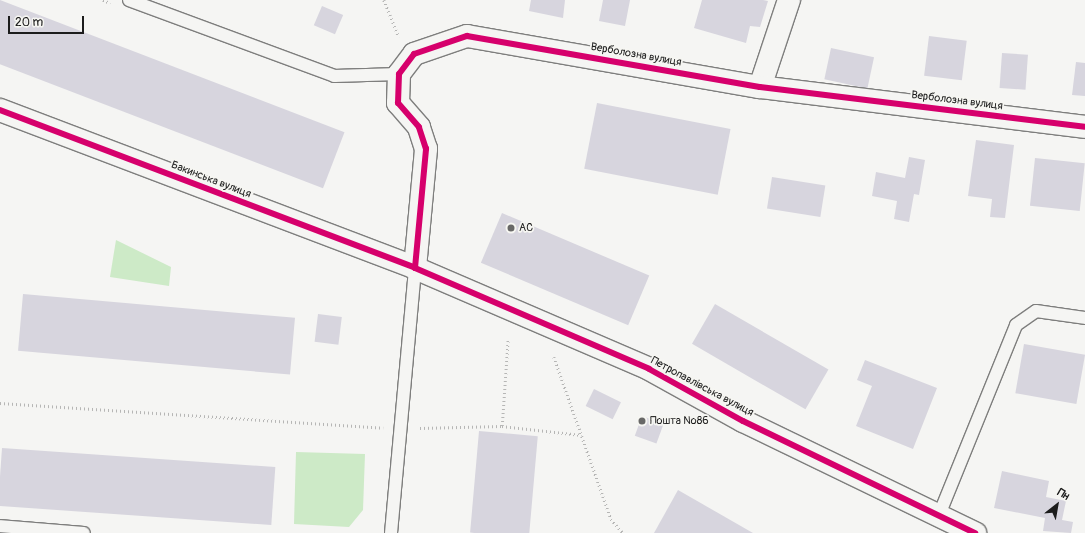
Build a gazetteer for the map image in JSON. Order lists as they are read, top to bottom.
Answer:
{
  "streets": {
    "street": ["Верболозна вулиця", "Бакинська вулиця", "Петропавлівська вулиця"]
  },
  "crossings": [
    ["Бакинська вулиця", "Петропавлівська вулиця"]
  ],
  "places": ["АС", "Пошта №86"],
  "scale_bar": "20 m",
  "north": "top right"
}
